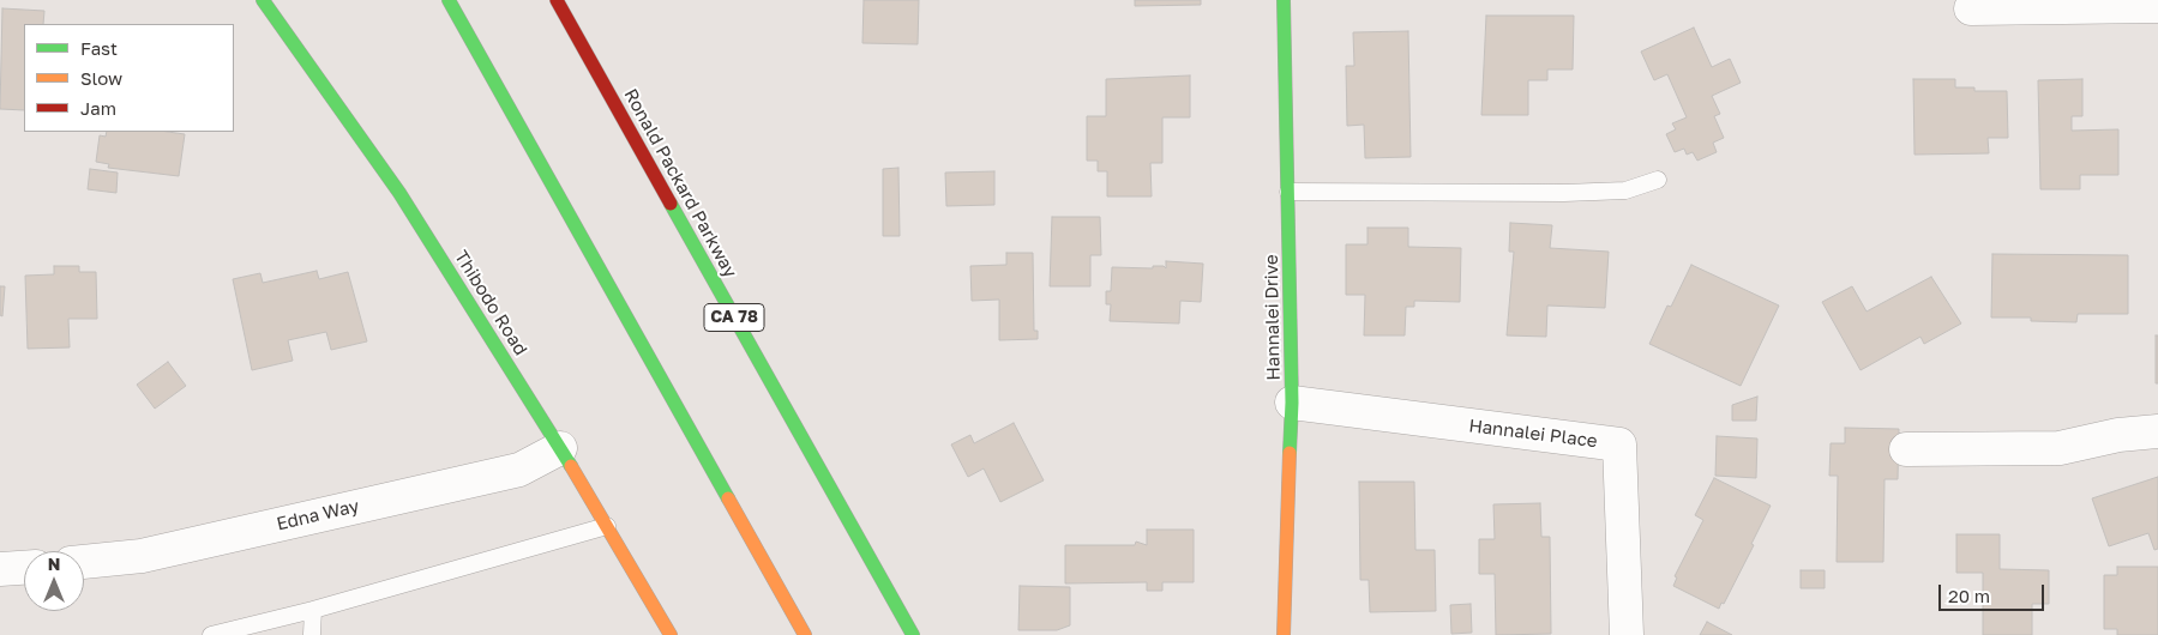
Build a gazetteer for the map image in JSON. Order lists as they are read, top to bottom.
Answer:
{
  "streets": {
    "main road": [
      "Ronald Packard Parkway",
      "Thibodo Road",
      "CA 78",
      "Hannalei Drive"
    ],
    "street": ["Hannalei Place", "Edna Way"]
  },
  "crossings": [
    ["Thibodo Road", "Edna Way"],
    ["Hannalei Drive", "Hannalei Place"]
  ],
  "legend": ["Fast", "Slow", "Jam"],
  "scale_bar": "20 m",
  "north": "top"
}
